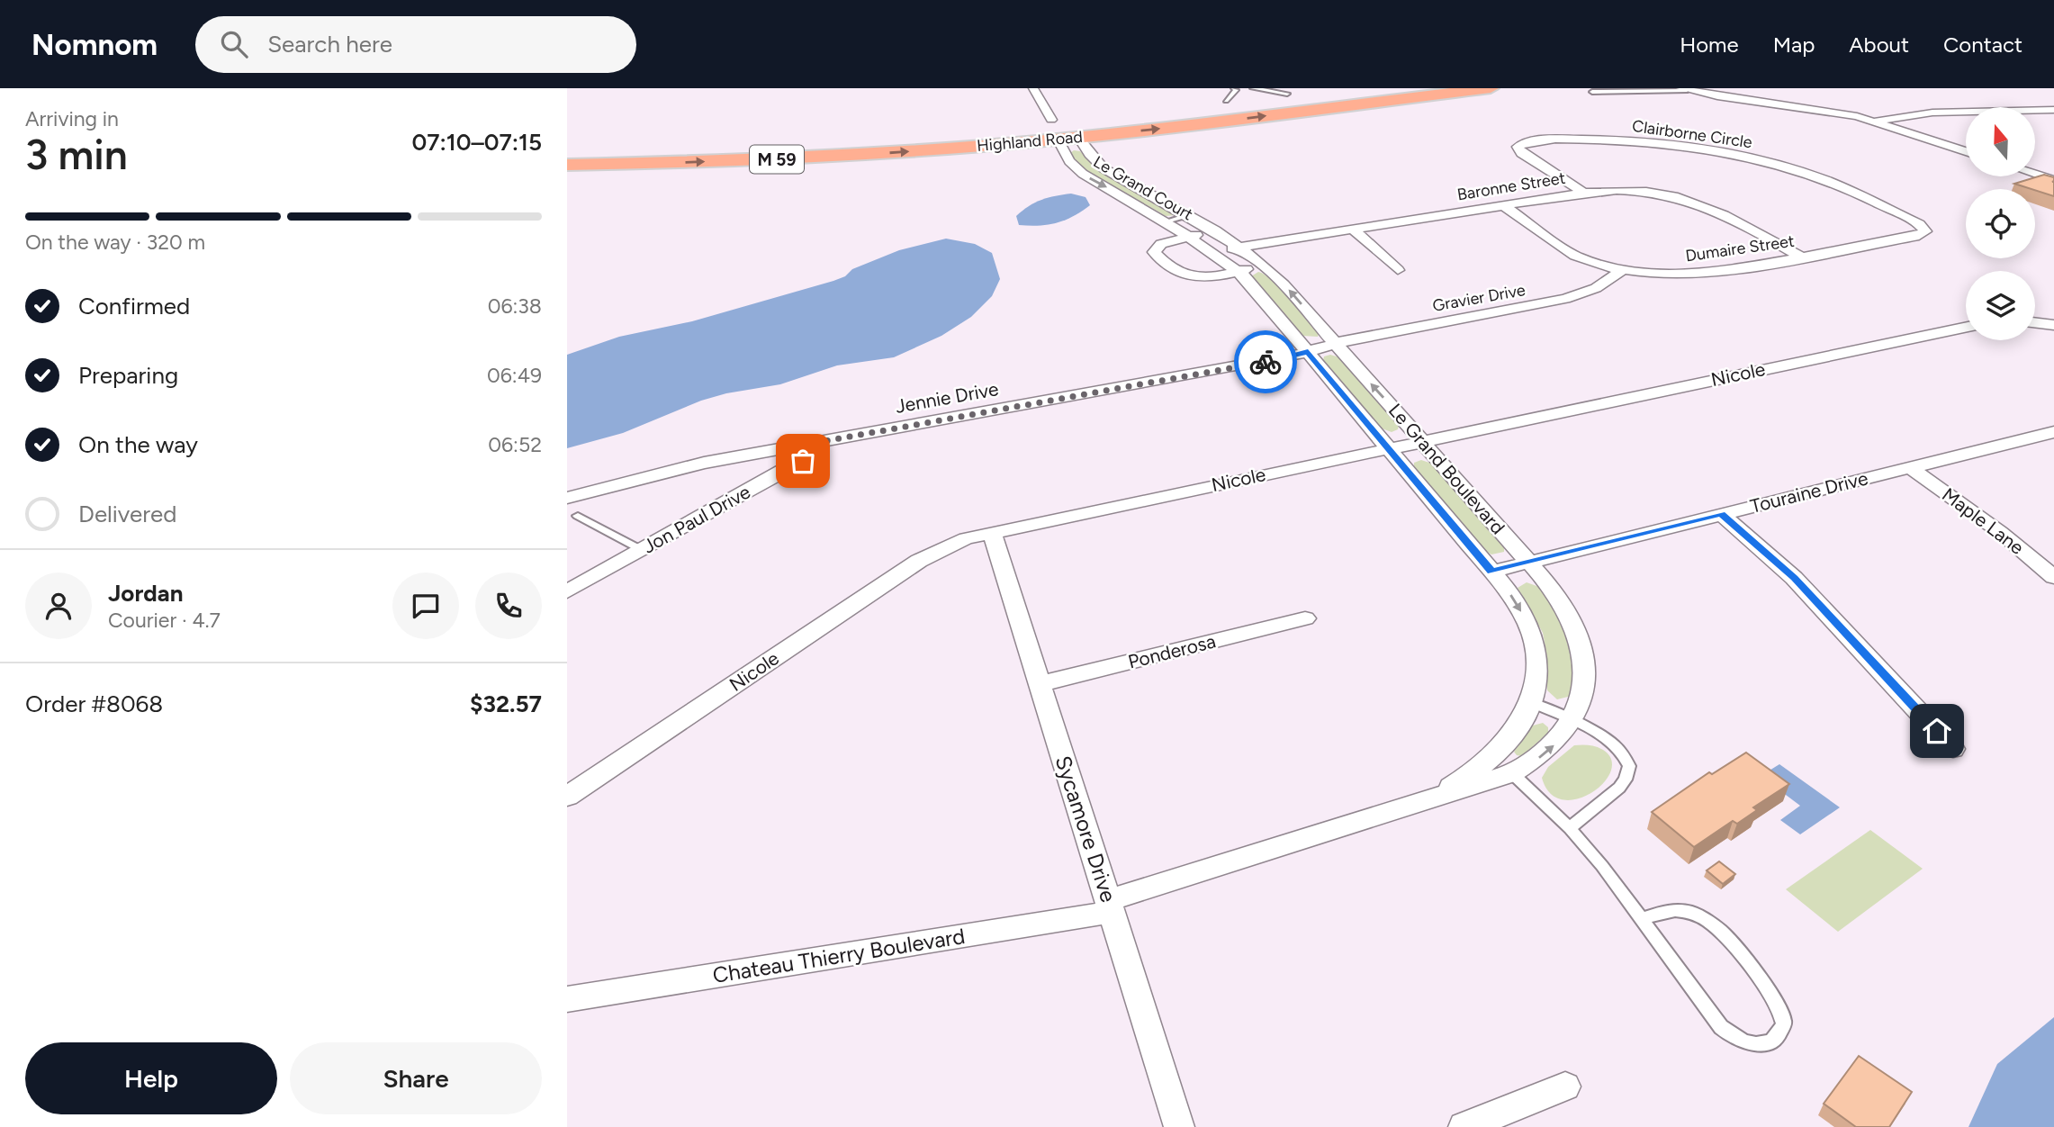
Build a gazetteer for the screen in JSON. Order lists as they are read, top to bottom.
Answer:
{
  "streets": {
    "highway": ["Highland Road", "M 59"],
    "street": [
      "Clairborne Circle",
      "Baronne Street",
      "Le Grand Court",
      "Dumaire Street",
      "Gravier Drive",
      "Nicole",
      "Jennie Drive",
      "Le Grand Boulevard",
      "Touraine Drive",
      "Jon Paul Drive",
      "Maple Lane",
      "Ponderosa",
      "Sycamore Drive",
      "Chateau Thierry Boulevard"
    ]
  },
  "crossings": [
    ["Clairborne Circle", "Baronne Street"],
    ["Clairborne Circle", "Dumaire Street"],
    ["Highland Road", "Le Grand Court"],
    ["Baronne Street", "Le Grand Court"],
    ["Baronne Street", "Dumaire Street"],
    ["Le Grand Court", "Gravier Drive"],
    ["Le Grand Court", "Jennie Drive"],
    ["Le Grand Court", "Le Grand Boulevard"],
    ["Dumaire Street", "Gravier Drive"],
    ["Gravier Drive", "Jennie Drive"],
    ["Gravier Drive", "Le Grand Boulevard"],
    ["Nicole", "Le Grand Boulevard"],
    ["Nicole", "Sycamore Drive"],
    ["Jennie Drive", "Le Grand Boulevard"],
    ["Jennie Drive", "Jon Paul Drive"],
    ["Le Grand Boulevard", "Touraine Drive"],
    ["Le Grand Boulevard", "Sycamore Drive"],
    ["Le Grand Boulevard", "Chateau Thierry Boulevard"],
    ["Touraine Drive", "Maple Lane"],
    ["Ponderosa", "Sycamore Drive"],
    ["Sycamore Drive", "Chateau Thierry Boulevard"]
  ],
  "one_way": ["Highland Road"],
  "north": "top",
  "page": {
    "header": "Nomnom",
    "search": "Search here",
    "nav": [
      "Home",
      "Map",
      "About",
      "Contact"
    ],
    "heading": ["3 min", "Arriving in", "07:10–07:15"],
    "panel": [
      "Jordan",
      "Courier · 4.7",
      "Order #8068",
      "$32.57"
    ],
    "bar": "On the way · 320 m",
    "list": [
      ["Confirmed", "06:38"],
      ["Preparing", "06:49"],
      ["On the way", "06:52"],
      "Delivered"
    ],
    "buttons": ["Help", "Share"]
  }
}
